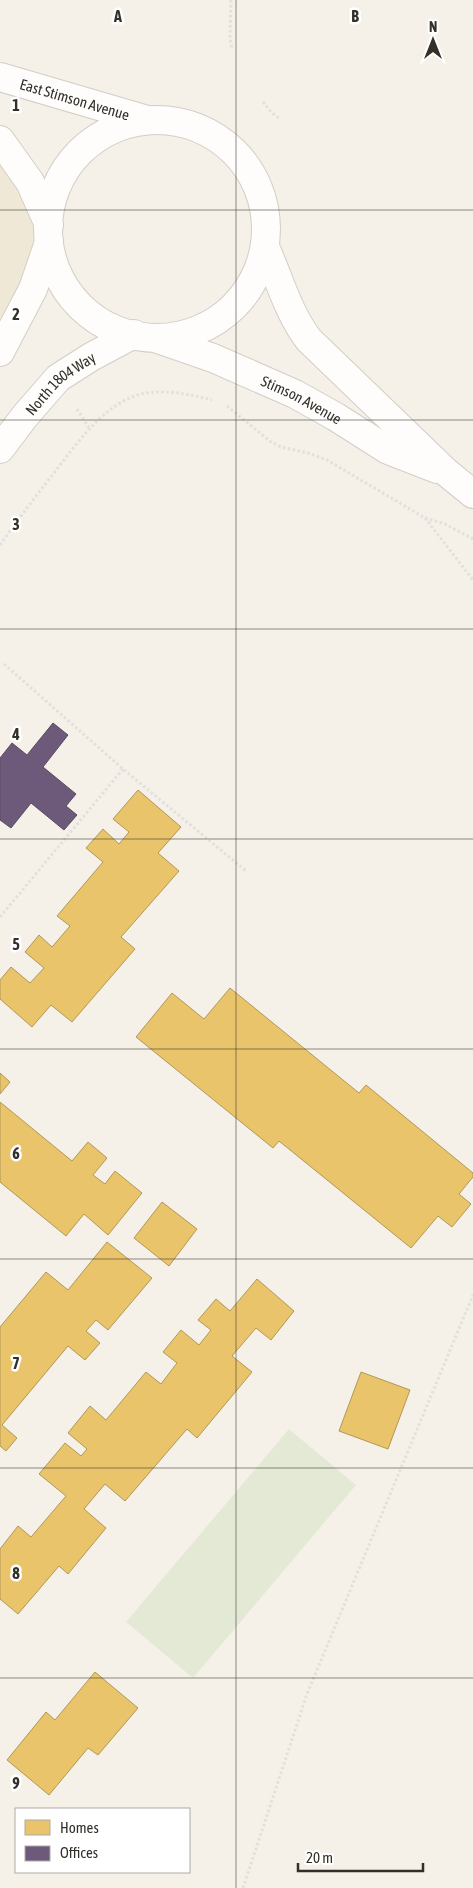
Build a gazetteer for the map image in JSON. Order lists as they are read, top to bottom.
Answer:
{
  "streets": {
    "main road": ["East Stimson Avenue", "North 1804 Way", "Stimson Avenue"]
  },
  "crossings": [
    ["North 1804 Way", "Stimson Avenue"]
  ],
  "legend": ["Homes", "Offices"],
  "scale_bar": "20 m",
  "north": "top",
  "grid": {
    "columns": ["A", "B"],
    "rows": [
      "1",
      "2",
      "3",
      "4",
      "5",
      "6",
      "7",
      "8",
      "9"
    ]
  }
}
